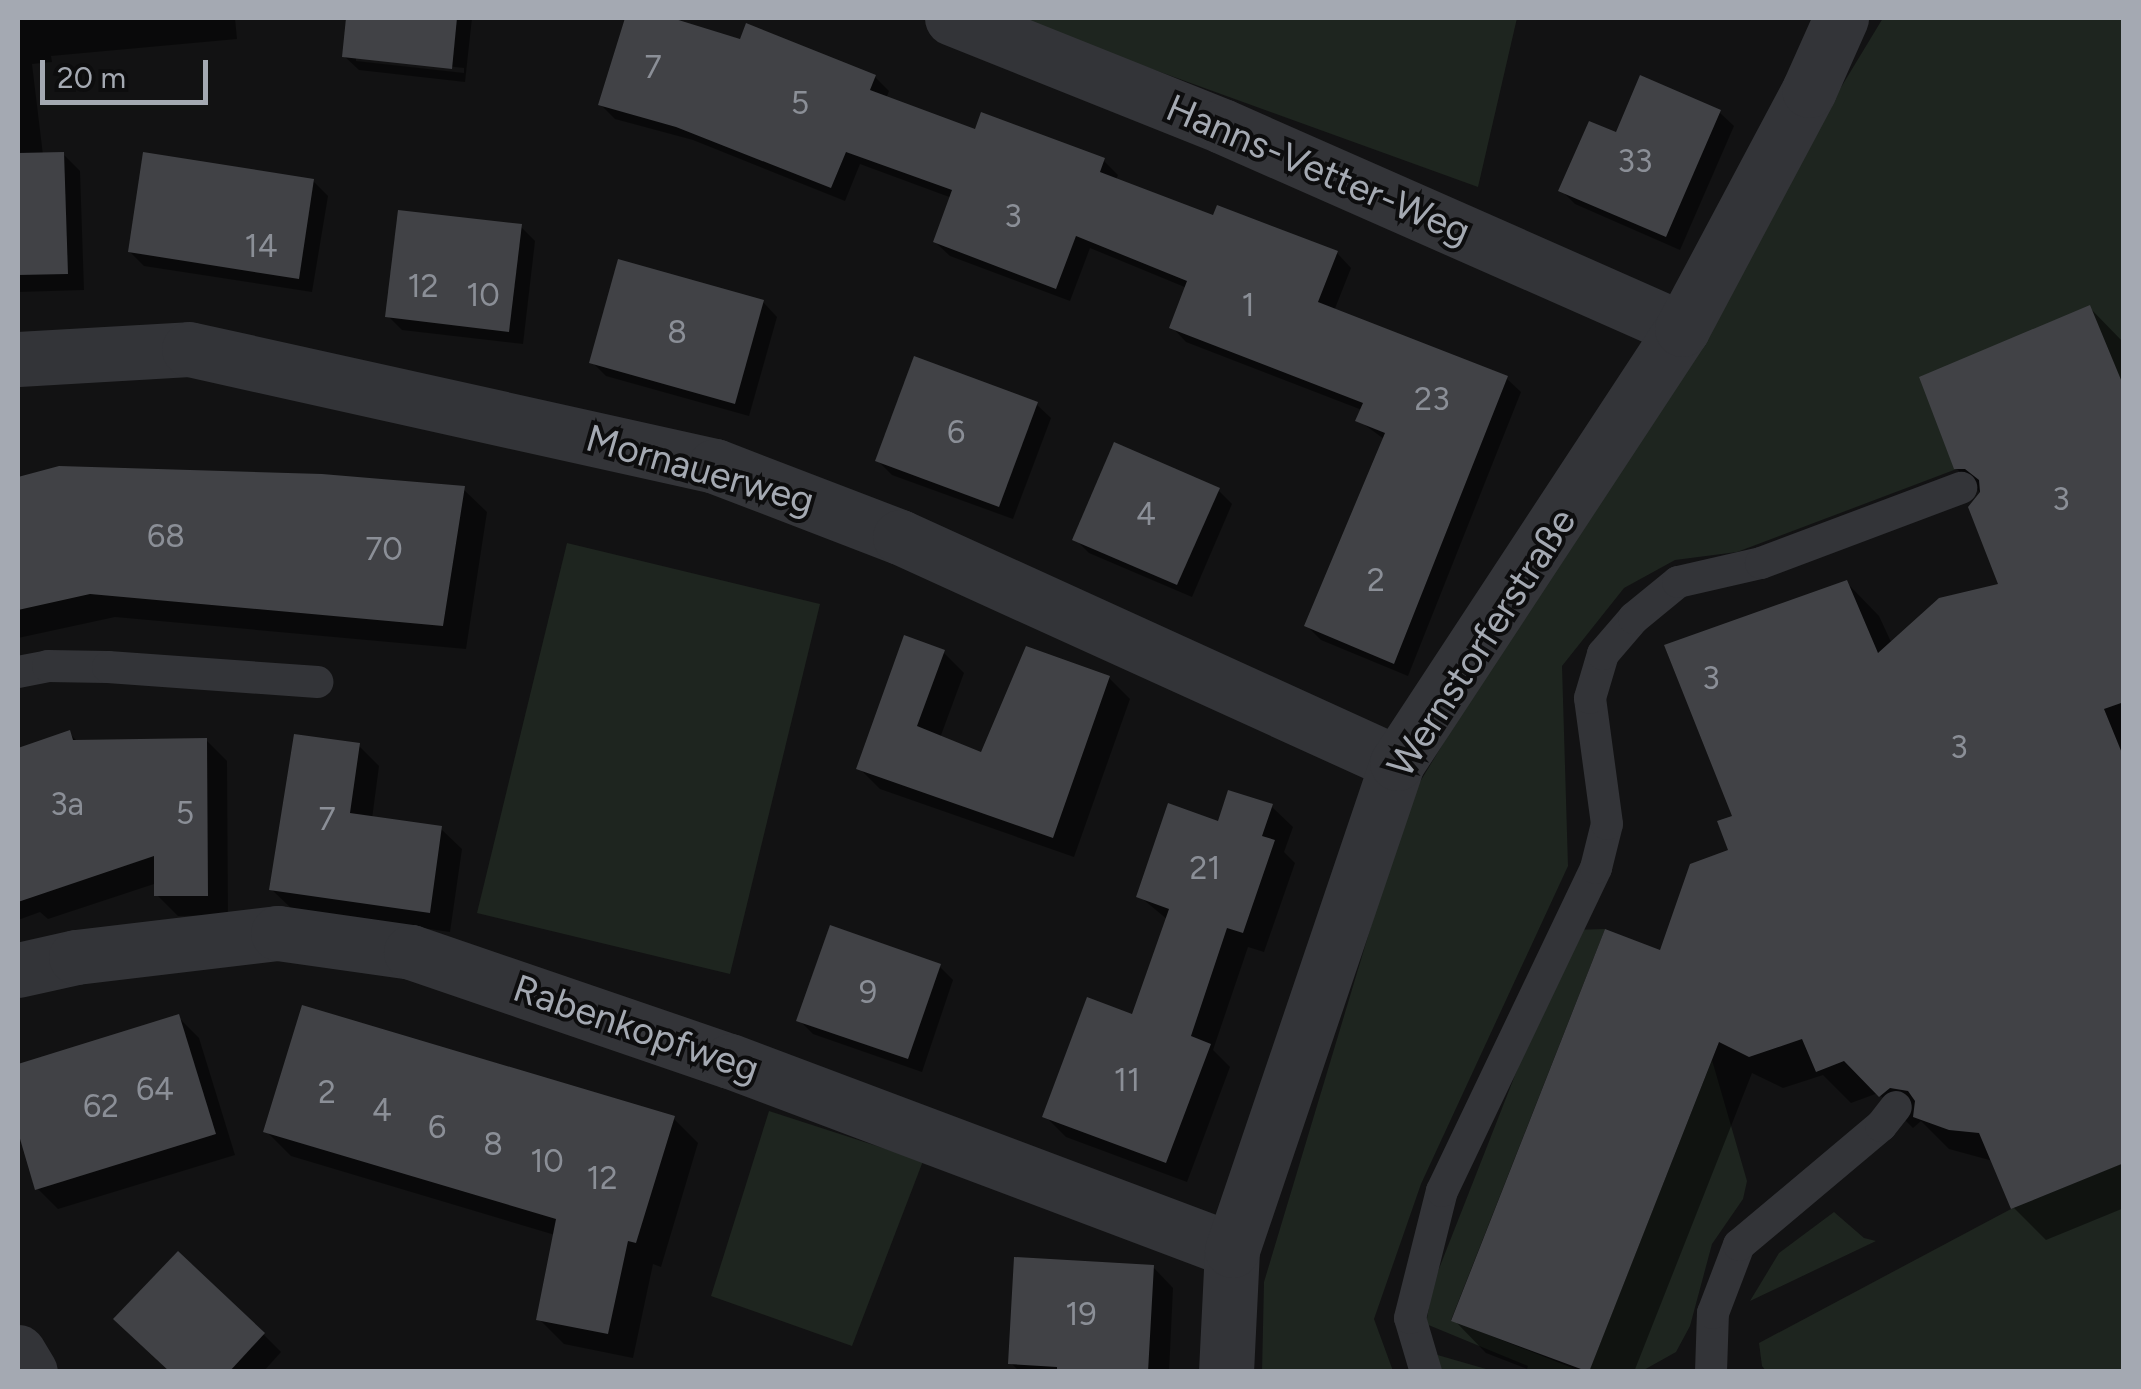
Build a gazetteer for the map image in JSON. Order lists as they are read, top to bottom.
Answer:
{
  "streets": {
    "street": [
      "Hanns-Vetter-Weg",
      "Mornauerweg",
      "Wernstorferstraße",
      "Rabenkopfweg"
    ]
  },
  "crossings": [
    ["Hanns-Vetter-Weg", "Wernstorferstraße"],
    ["Mornauerweg", "Wernstorferstraße"],
    ["Wernstorferstraße", "Rabenkopfweg"]
  ],
  "house_numbers": [
    "7",
    "5",
    "33",
    "3",
    "14",
    "12",
    "10",
    "1",
    "8",
    "23",
    "6",
    "3",
    "4",
    "68",
    "70",
    "2",
    "3",
    "3",
    "3a",
    "5",
    "7",
    "21",
    "9",
    "11",
    "64",
    "2",
    "62",
    "4",
    "6",
    "8",
    "10",
    "12",
    "19"
  ],
  "scale_bar": "20 m"
}
